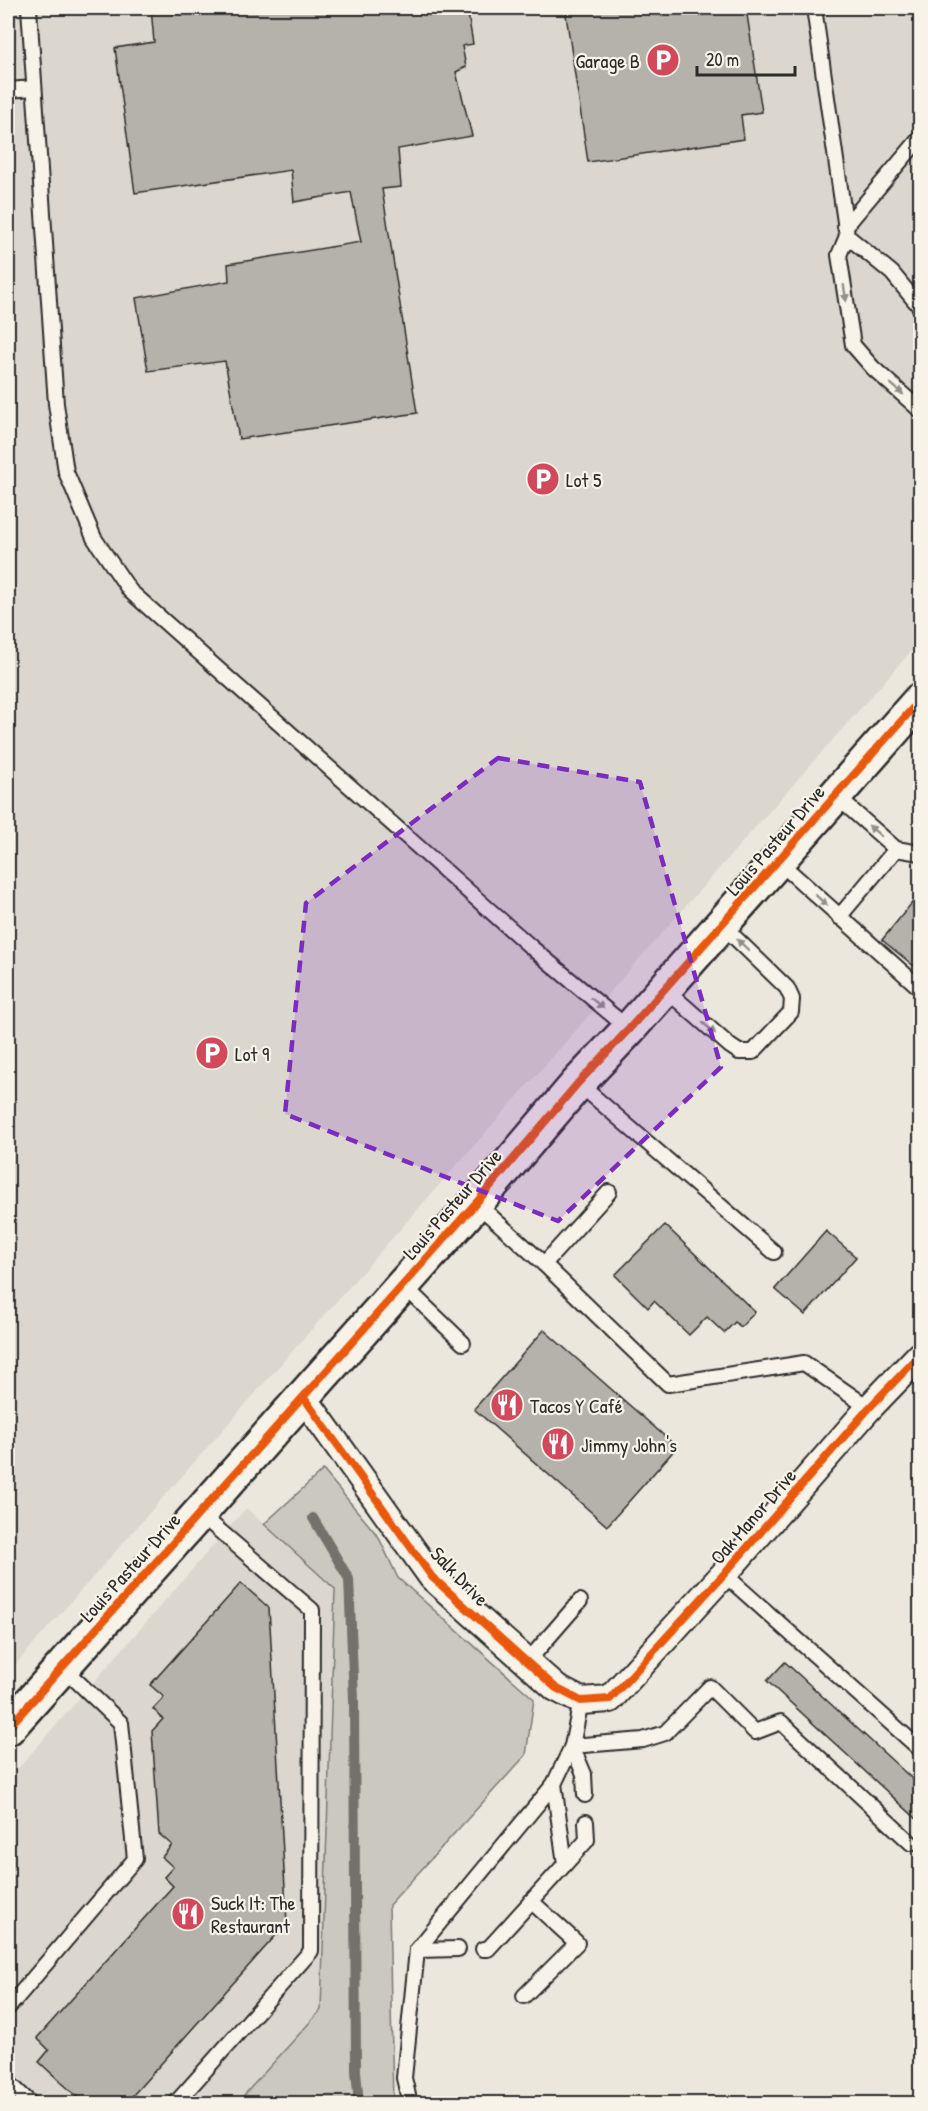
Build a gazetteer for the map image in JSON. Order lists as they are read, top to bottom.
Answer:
{
  "streets": {
    "street": ["Louis Pasteur Drive", "Oak Manor Drive", "Salk Drive"]
  },
  "crossings": [
    ["Louis Pasteur Drive", "Salk Drive"],
    ["Oak Manor Drive", "Salk Drive"]
  ],
  "places": {
    "parking": ["Garage B", "Lot 5", "Lot 9"],
    "restaurant": ["Tacos Y Café", "Jimmy John's", "Suck It: The Restaurant"]
  },
  "scale_bar": "20 m"
}
